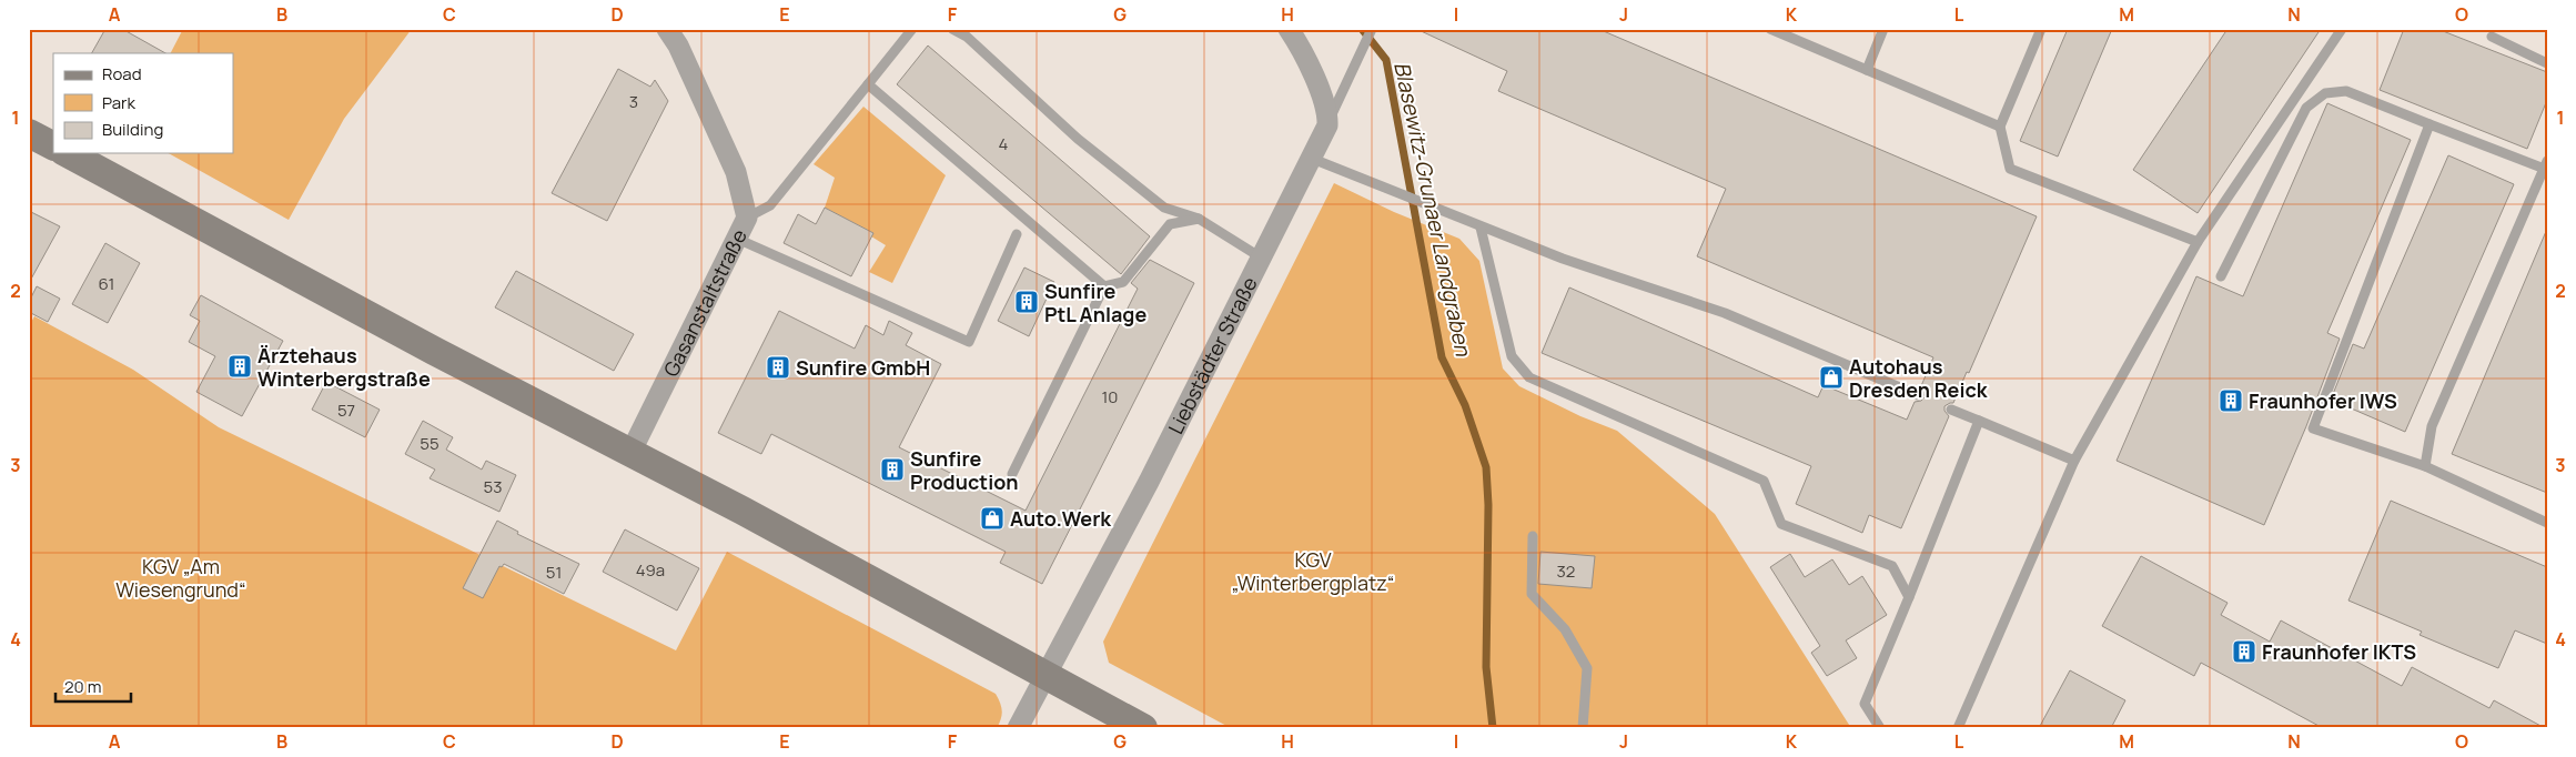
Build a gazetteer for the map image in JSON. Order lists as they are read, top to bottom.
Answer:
{
  "streets": {
    "street": ["Gasanstaltstraße", "Liebstädter Straße"]
  },
  "water": ["Blasewitz‐Grunaer Landgraben"],
  "parks": ["KGV „Winterbergplatz“", "KGV „Am Wiesengrund“"],
  "places": {
    "building": [
      "Sunfire PtL Anlage",
      "Ärztehaus Winterbergstraße",
      "Sunfire GmbH",
      "Fraunhofer IWS",
      "Sunfire Production",
      "Fraunhofer IKTS"
    ],
    "shop": ["Autohaus Dresden Reick", "Auto.Werk"]
  },
  "house_numbers": [
    "3",
    "4",
    "61",
    "10",
    "57",
    "55",
    "53",
    "49a",
    "32",
    "51"
  ],
  "legend": ["Road", "Park", "Building"],
  "scale_bar": "20 m",
  "grid": {
    "columns": [
      "A",
      "B",
      "C",
      "D",
      "E",
      "F",
      "G",
      "H",
      "I",
      "J",
      "K",
      "L",
      "M",
      "N",
      "O"
    ],
    "rows": [
      "1",
      "2",
      "3",
      "4"
    ]
  }
}
